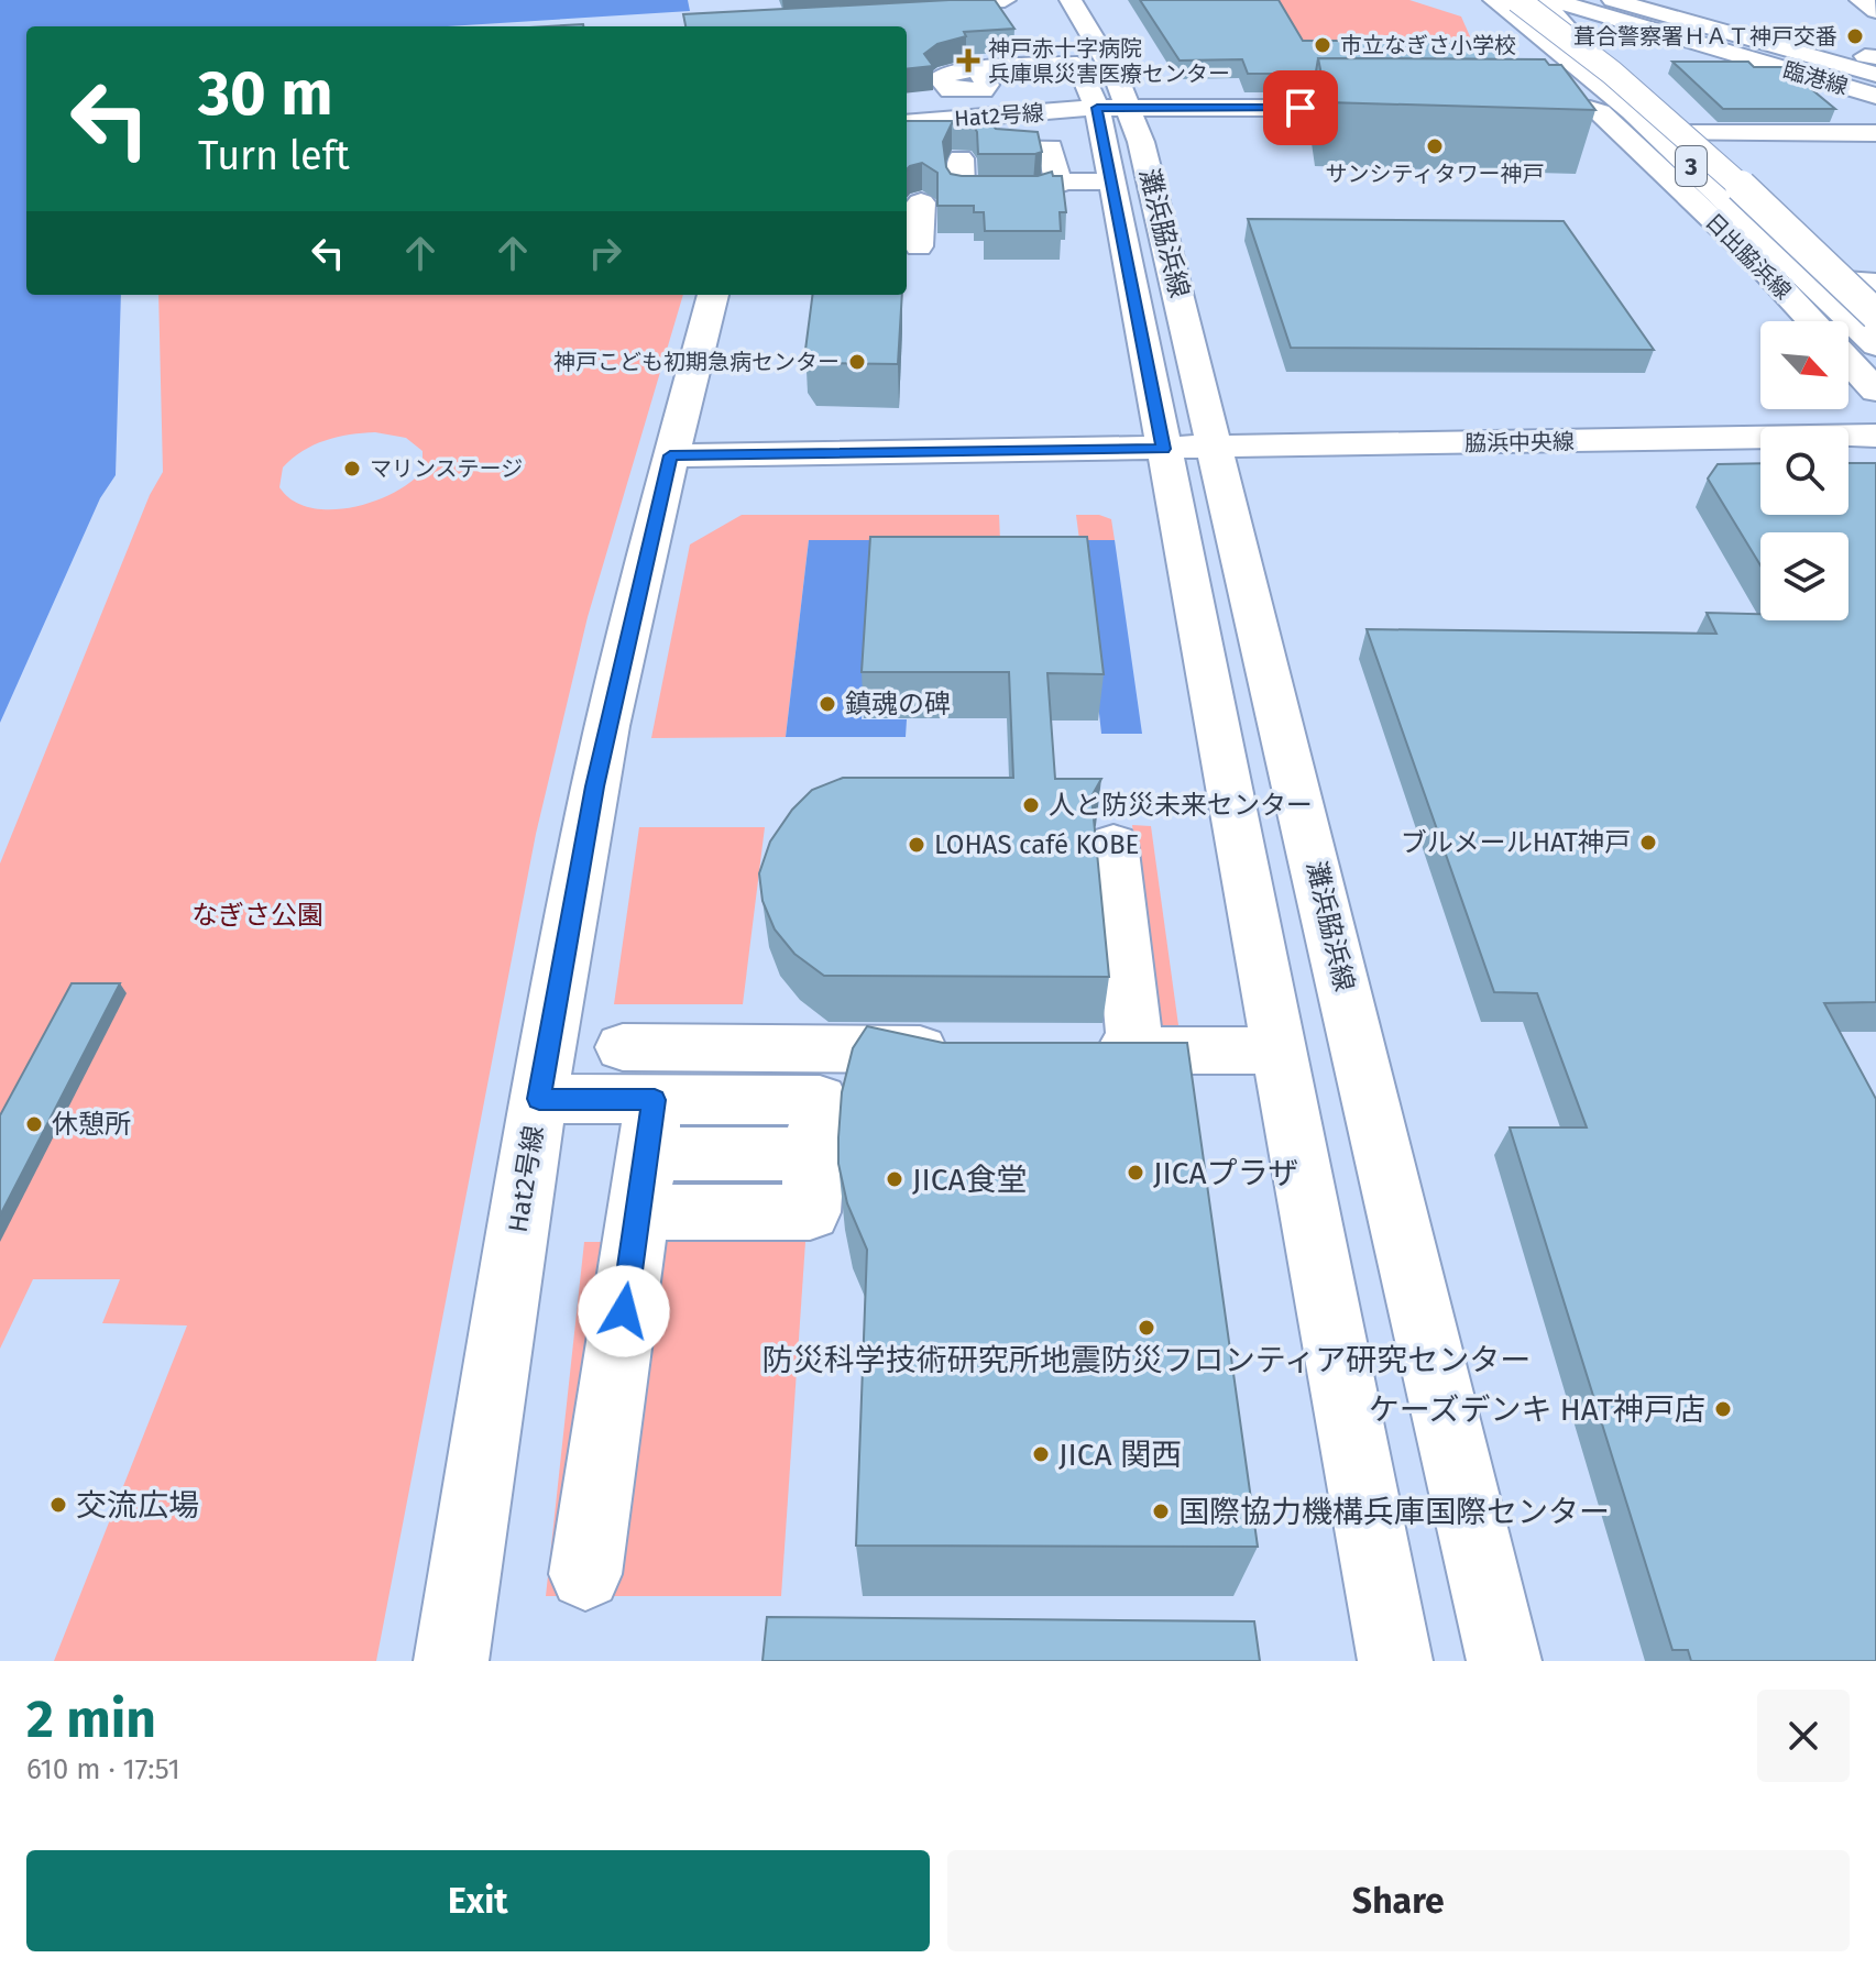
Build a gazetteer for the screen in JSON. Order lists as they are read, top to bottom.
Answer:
{
  "streets": {
    "main road": [
      "臨港線",
      "Hat2号線",
      "3",
      "灘浜脇浜線",
      "日出脇浜線",
      "脇浜中央線"
    ]
  },
  "crossings": [
    ["Hat2号線", "灘浜脇浜線"],
    ["Hat2号線", "脇浜中央線"],
    ["灘浜脇浜線", "脇浜中央線"]
  ],
  "parks": ["なぎさ公園"],
  "places": {
    "other": [
      "葺合警察署ＨＡＴ神戸交番",
      "市立なぎさ小学校",
      "サンシティタワー神戸",
      "神戸こども初期急病センター",
      "マリンステージ",
      "鎮魂の碑",
      "人と防災未来センター",
      "ブルメールHAT神戸",
      "LOHAS café KOBE",
      "休憩所",
      "JICAプラザ",
      "JICA食堂",
      "防災科学技術研究所地震防災フロンティア研究センター",
      "ケーズデンキ HAT神戸店",
      "JICA 関西",
      "交流広場",
      "国際協力機構兵庫国際センター"
    ],
    "health": ["神戸赤十字病院 兵庫県災害医療センター"]
  },
  "north": "bottom right",
  "page": {
    "turn": ["30 m", "Turn left"],
    "heading": ["2 min", "610 m · 17:51"],
    "buttons": ["Exit", "Share"]
  }
}
